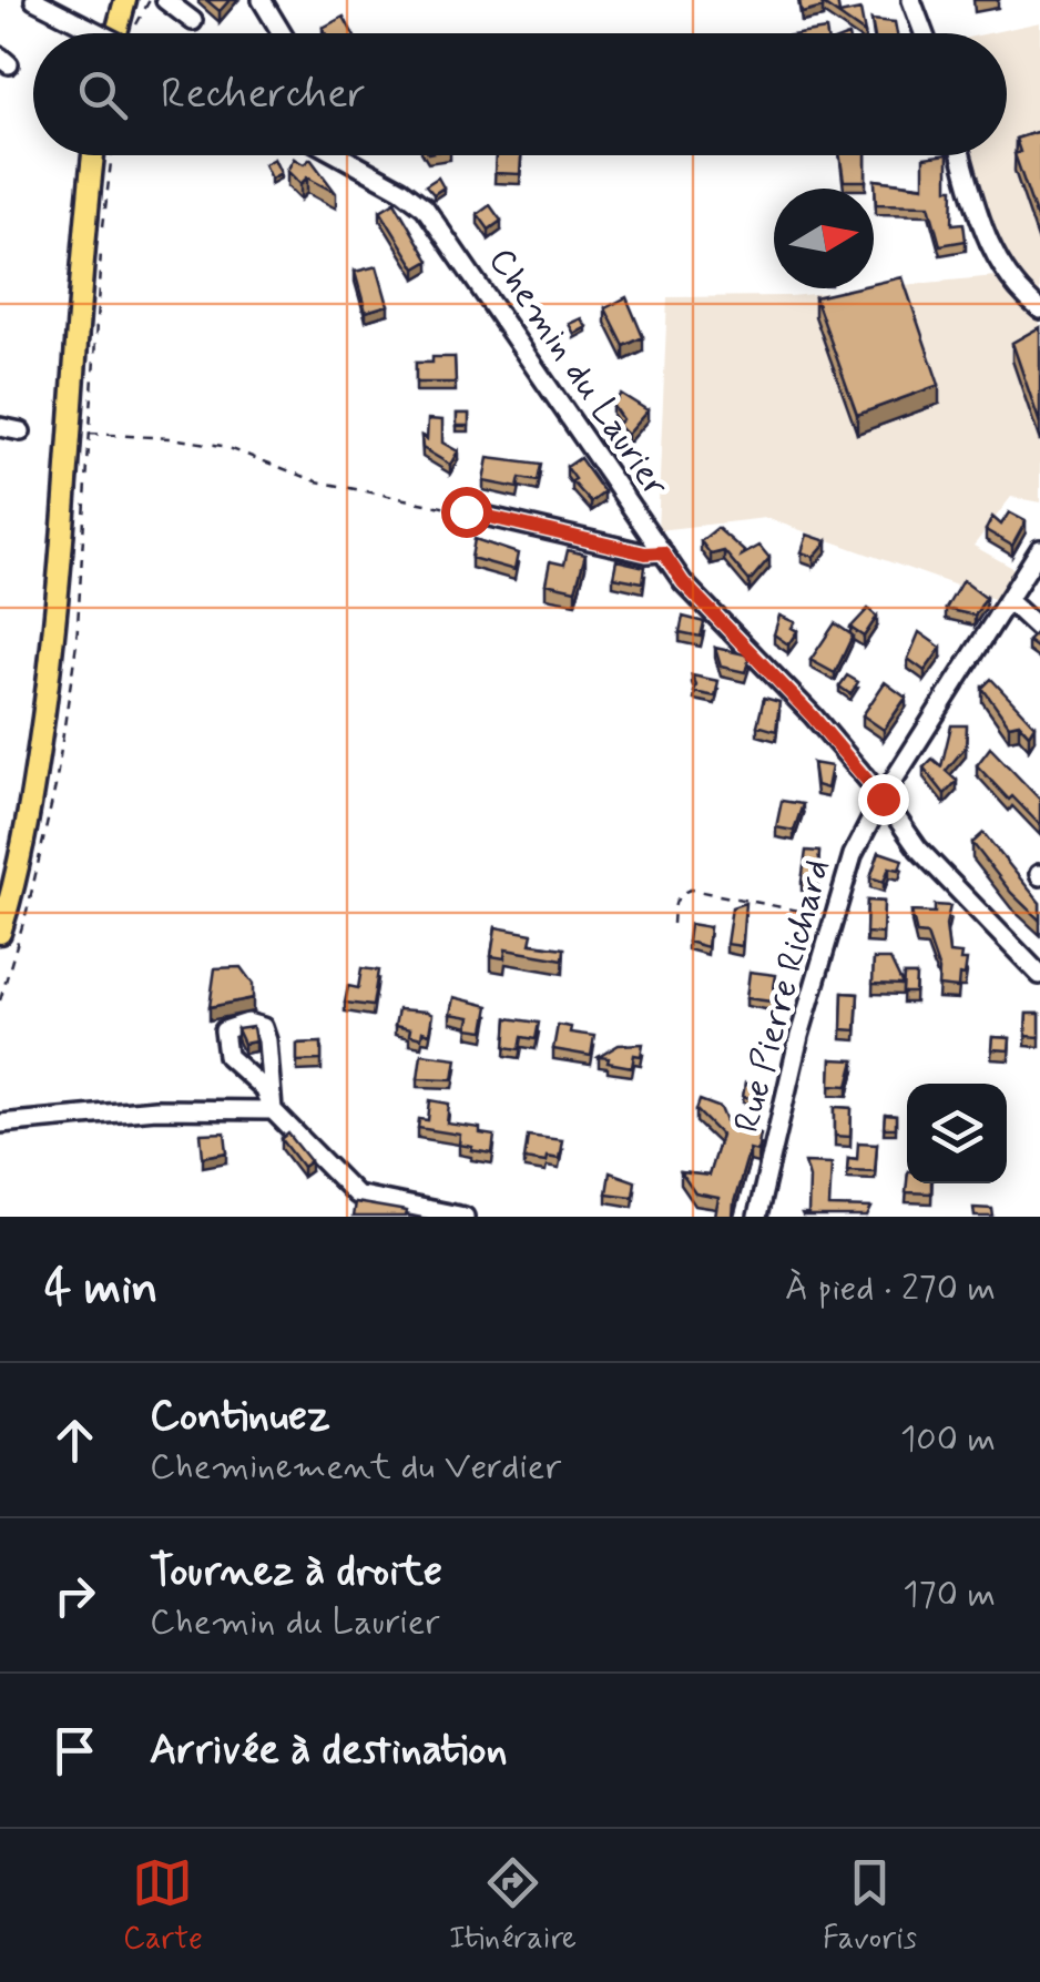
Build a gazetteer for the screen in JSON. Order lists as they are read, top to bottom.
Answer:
{
  "streets": {
    "street": ["Chemin du Laurier", "Rue Pierre Richard"]
  },
  "crossings": [
    ["Chemin du Laurier", "Rue Pierre Richard"]
  ],
  "north": "right",
  "page": {
    "search": "Rechercher",
    "heading": ["4 min", "À pied · 270 m"],
    "list": [
      ["Continuez", "Cheminement du Verdier", "100 m"],
      ["Tournez à droite", "Chemin du Laurier", "170 m"],
      "Arrivée à destination"
    ],
    "nav": ["Carte", "Itinéraire", "Favoris"]
  }
}
